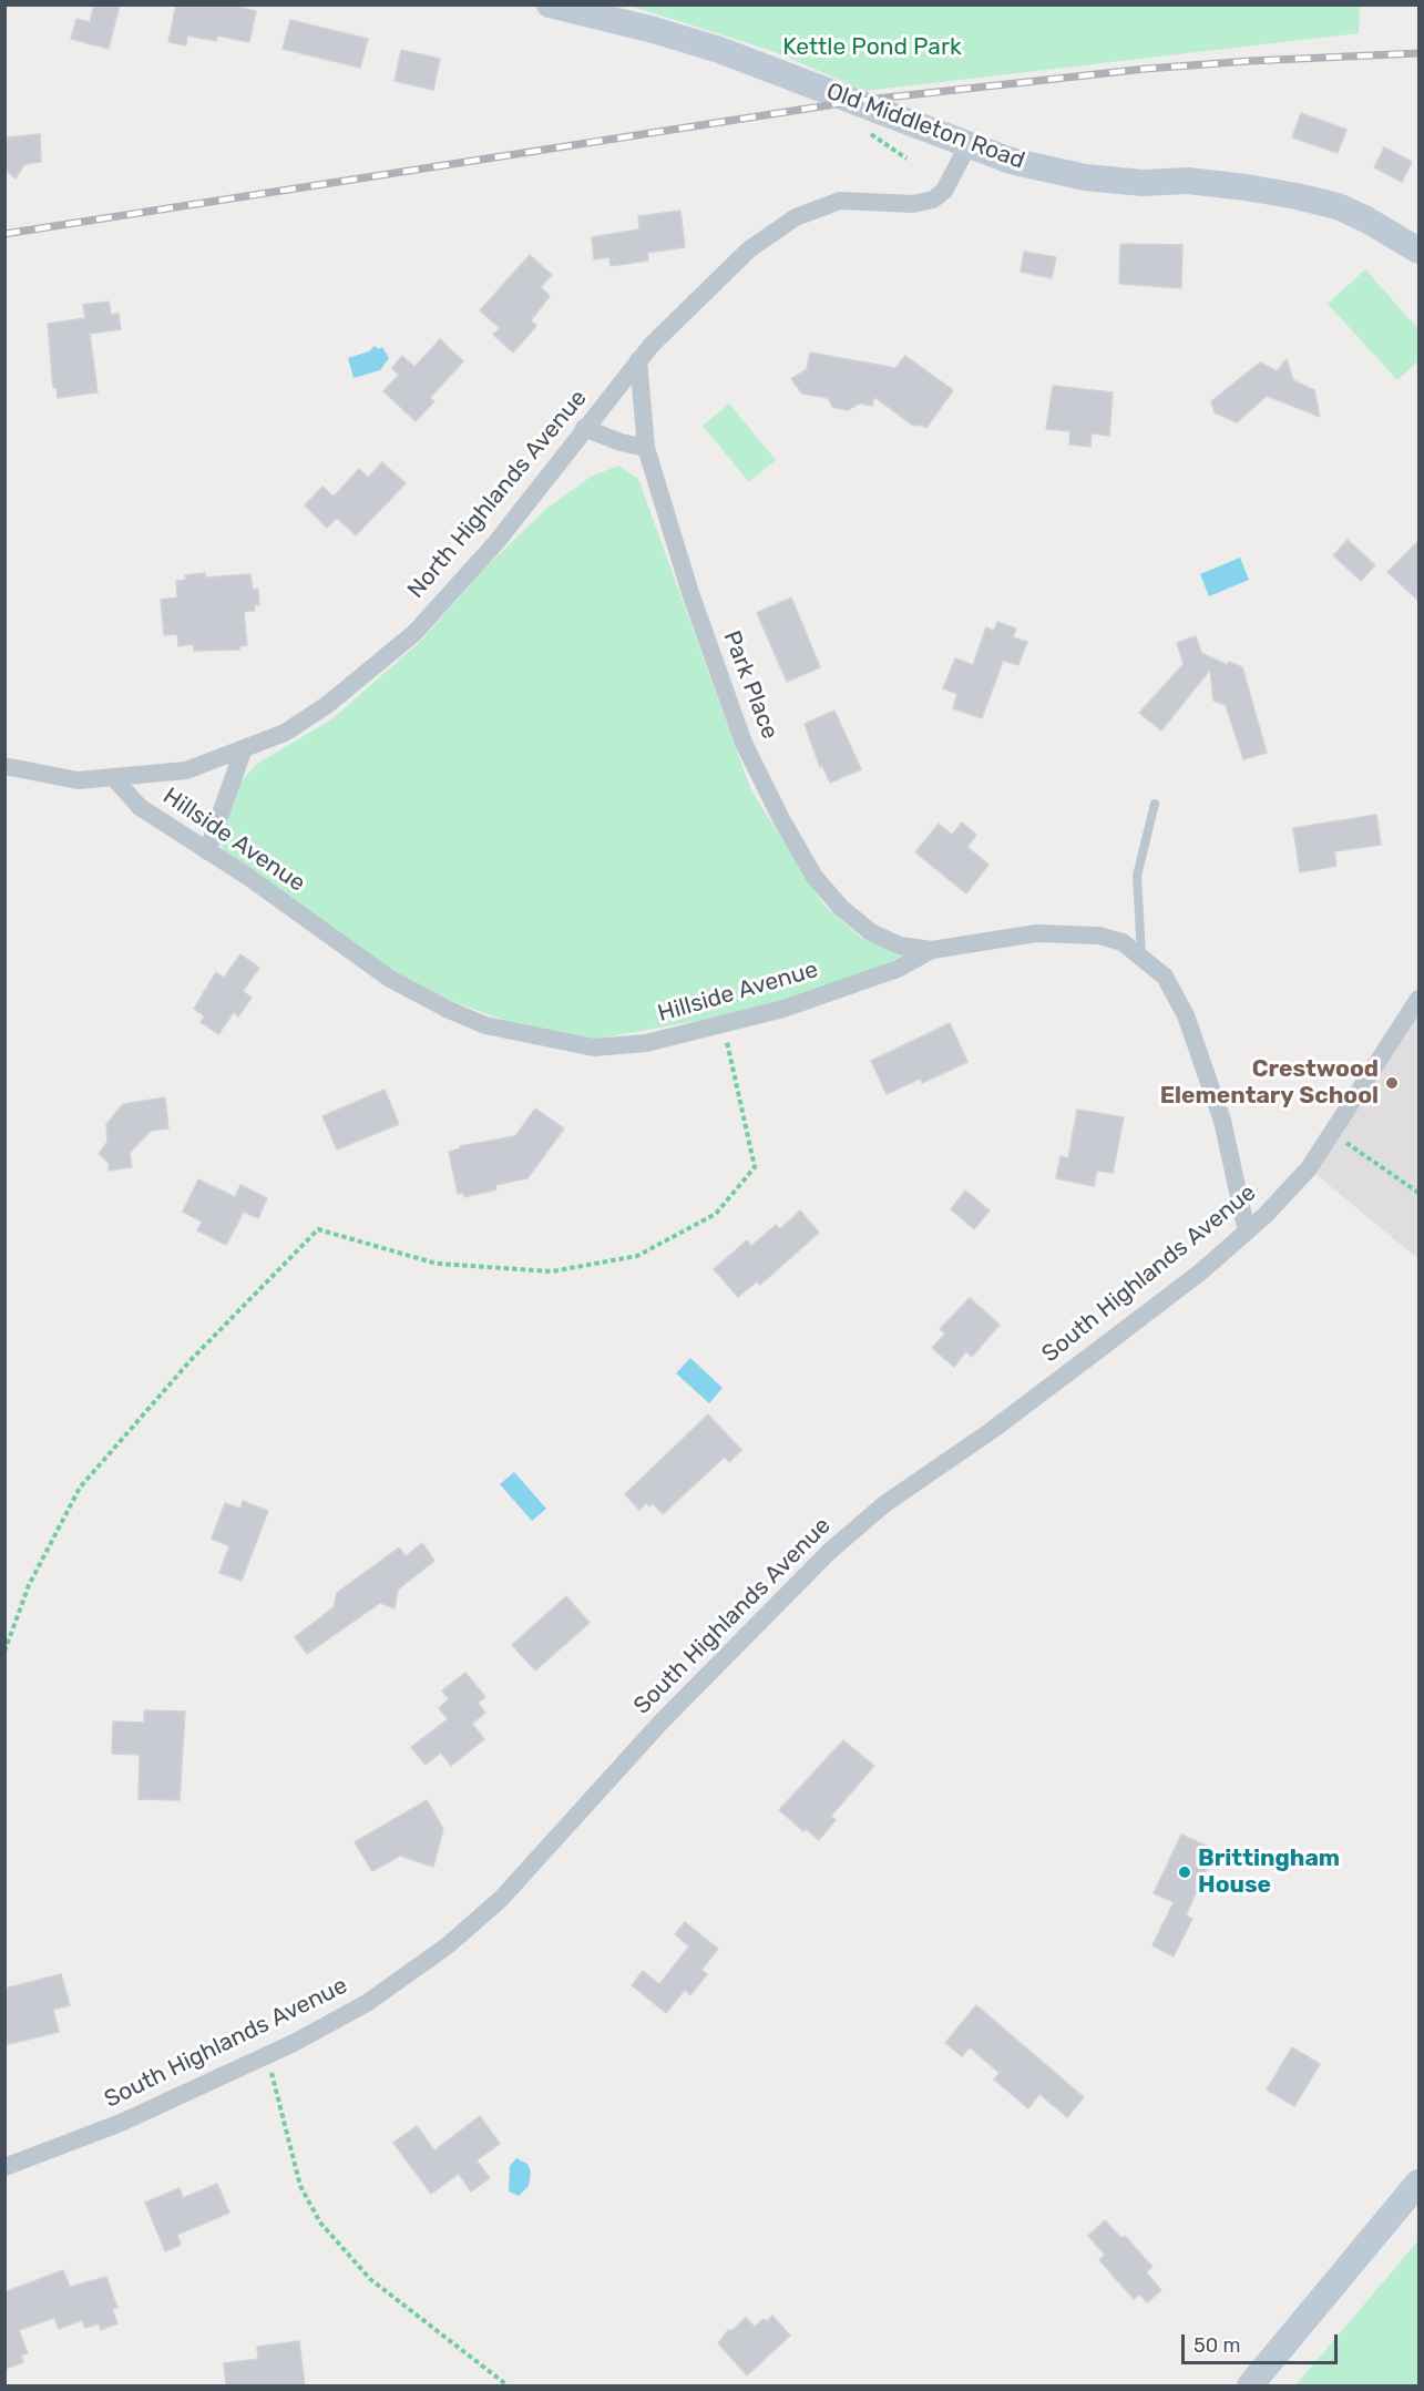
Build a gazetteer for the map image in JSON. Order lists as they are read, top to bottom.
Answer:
{
  "streets": {
    "street": [
      "Old Middleton Road",
      "North Highlands Avenue",
      "Park Place",
      "Hillside Avenue",
      "South Highlands Avenue"
    ]
  },
  "crossings": [
    ["Old Middleton Road", "North Highlands Avenue"],
    ["North Highlands Avenue", "Park Place"],
    ["North Highlands Avenue", "Hillside Avenue"],
    ["Park Place", "Hillside Avenue"],
    ["Hillside Avenue", "South Highlands Avenue"]
  ],
  "parks": ["Kettle Pond Park"],
  "places": ["Crestwood Elementary School", "Brittingham House"],
  "scale_bar": "50 m"
}
